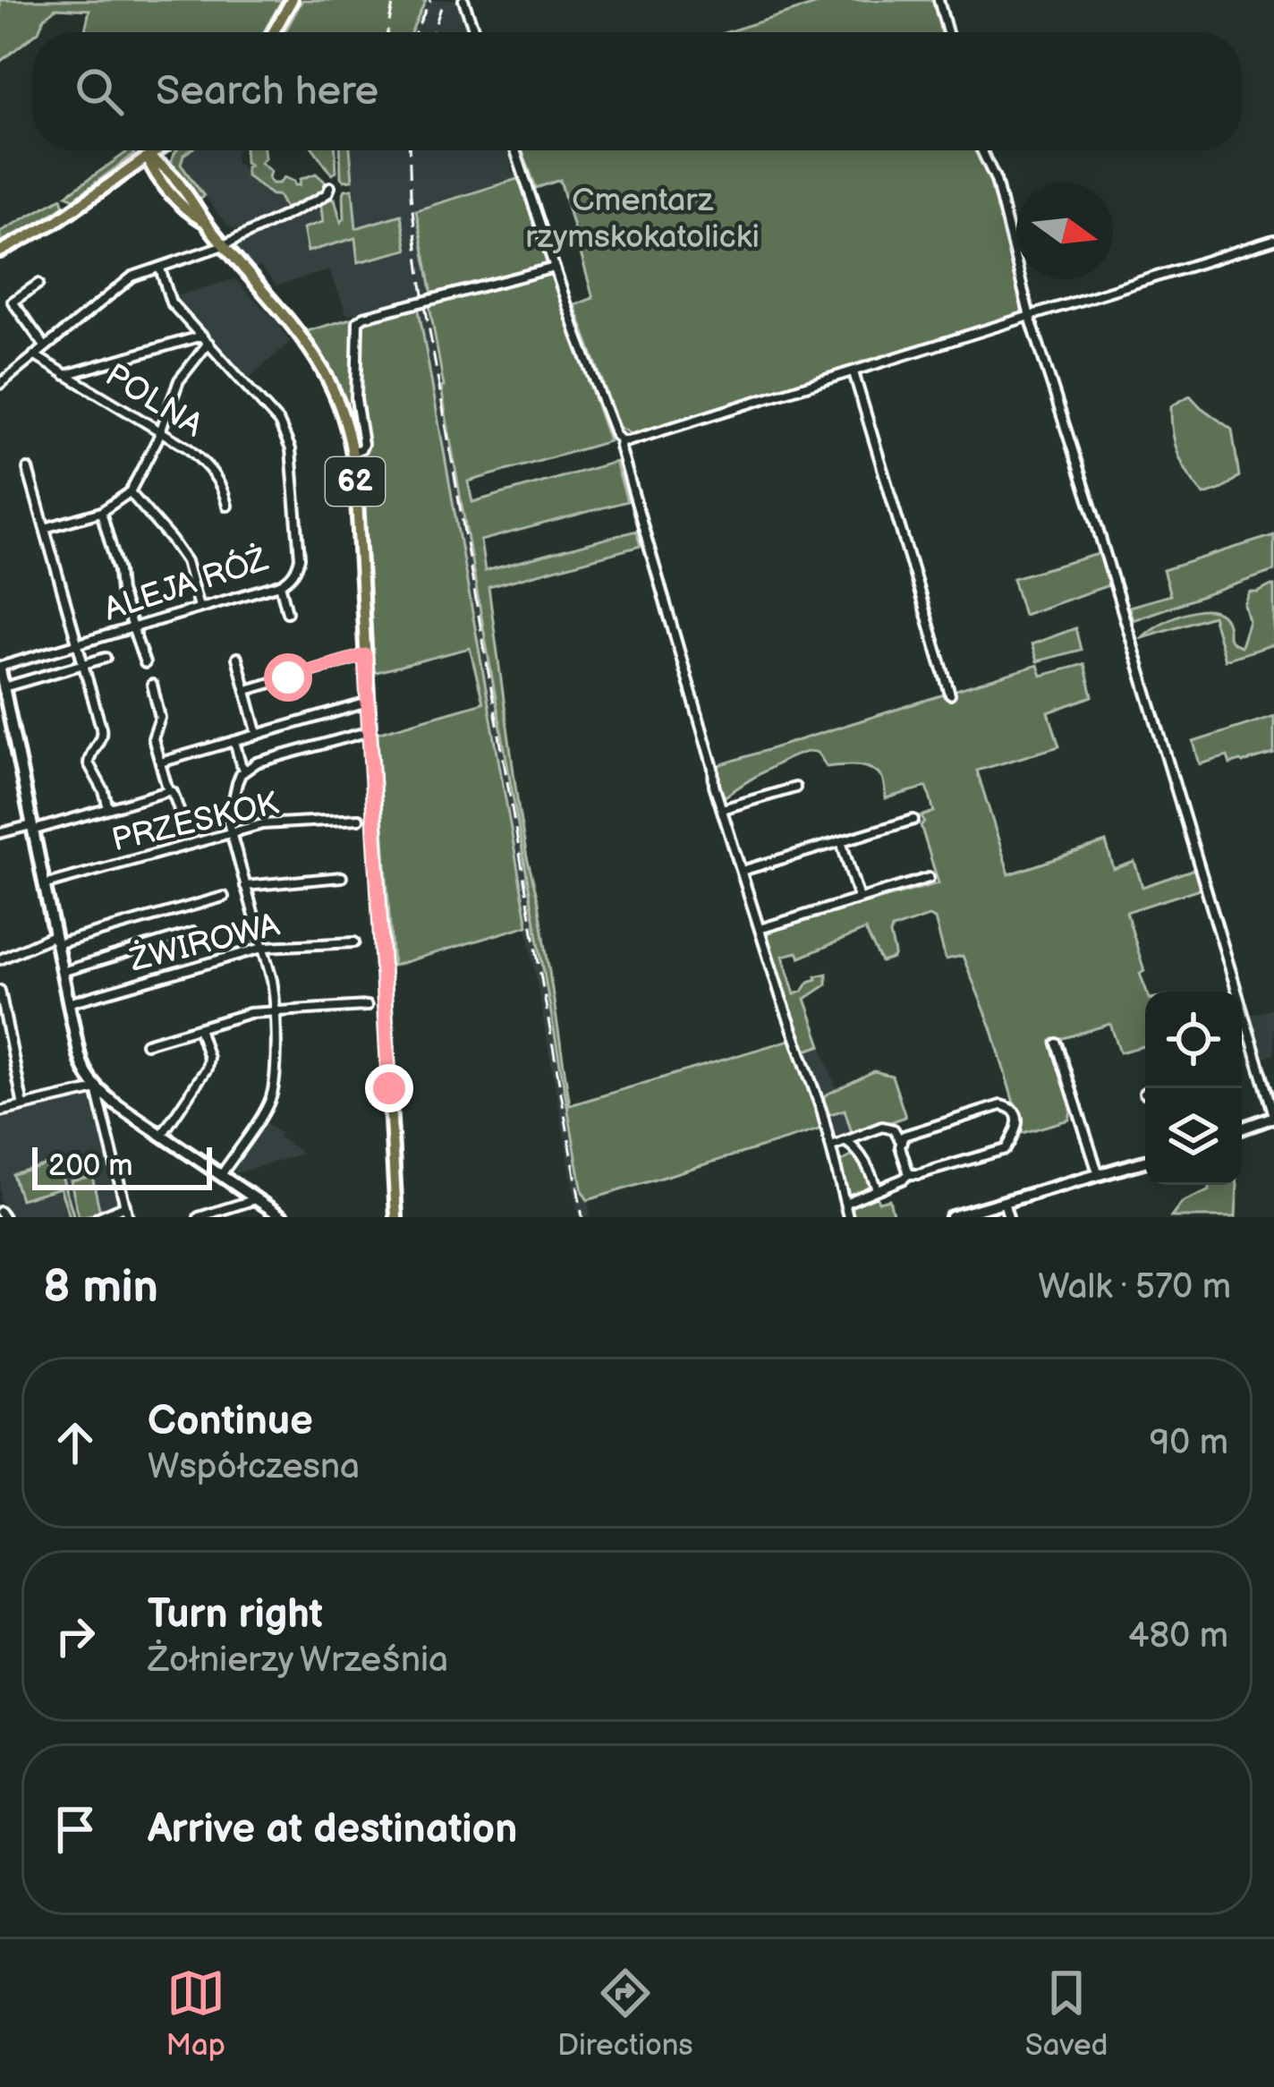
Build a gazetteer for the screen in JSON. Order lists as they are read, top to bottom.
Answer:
{
  "streets": {
    "main road": ["62"],
    "street": [
      "POLNA",
      "ALEJA RÓŻ",
      "PRZESKOK",
      "ŻWIROWA"
    ]
  },
  "parks": ["Cmentarz rzymskokatolicki"],
  "scale_bar": "200 m",
  "north": "right",
  "page": {
    "search": "Search here",
    "scale": "200 m",
    "heading": ["8 min", "Walk · 570 m"],
    "list": [
      ["Continue", "Współczesna", "90 m"],
      ["Turn right", "Żołnierzy Września", "480 m"],
      "Arrive at destination"
    ],
    "nav": ["Map", "Directions", "Saved"]
  }
}
